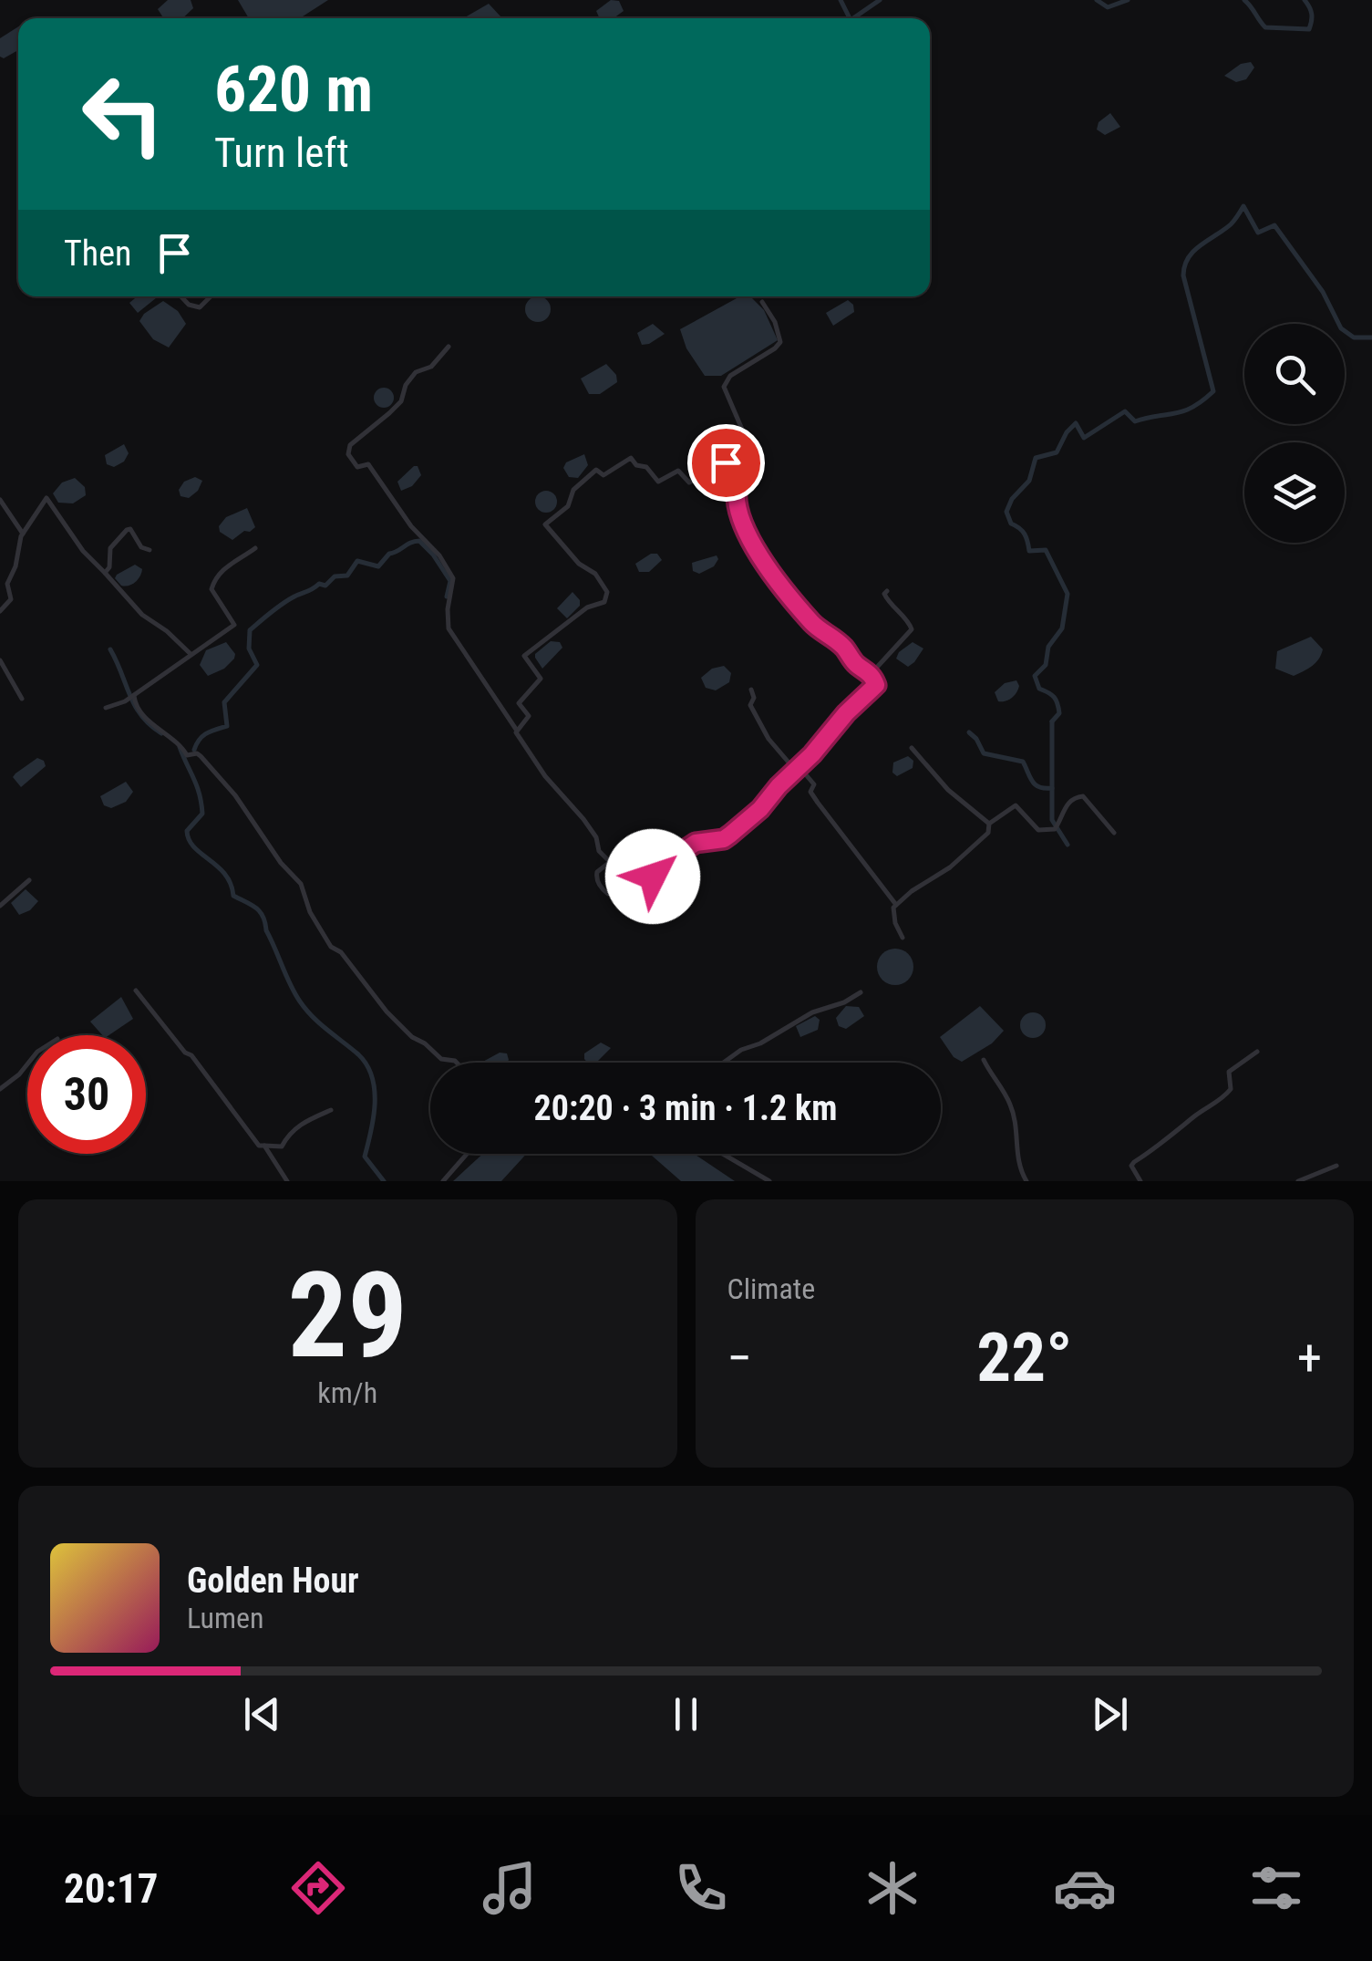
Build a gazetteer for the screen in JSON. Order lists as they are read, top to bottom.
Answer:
{
  "page": {
    "turn": ["620 m", "Turn left"],
    "then": "Then",
    "limit": "30",
    "trip": "20:20 · 3 min · 1.2 km",
    "tile": [
      ["29", "km/h"],
      "Climate"
    ],
    "heat": ["−", "22°", "+"],
    "song": ["Golden Hour", "Lumen"],
    "tabs": "20:17"
  }
}
